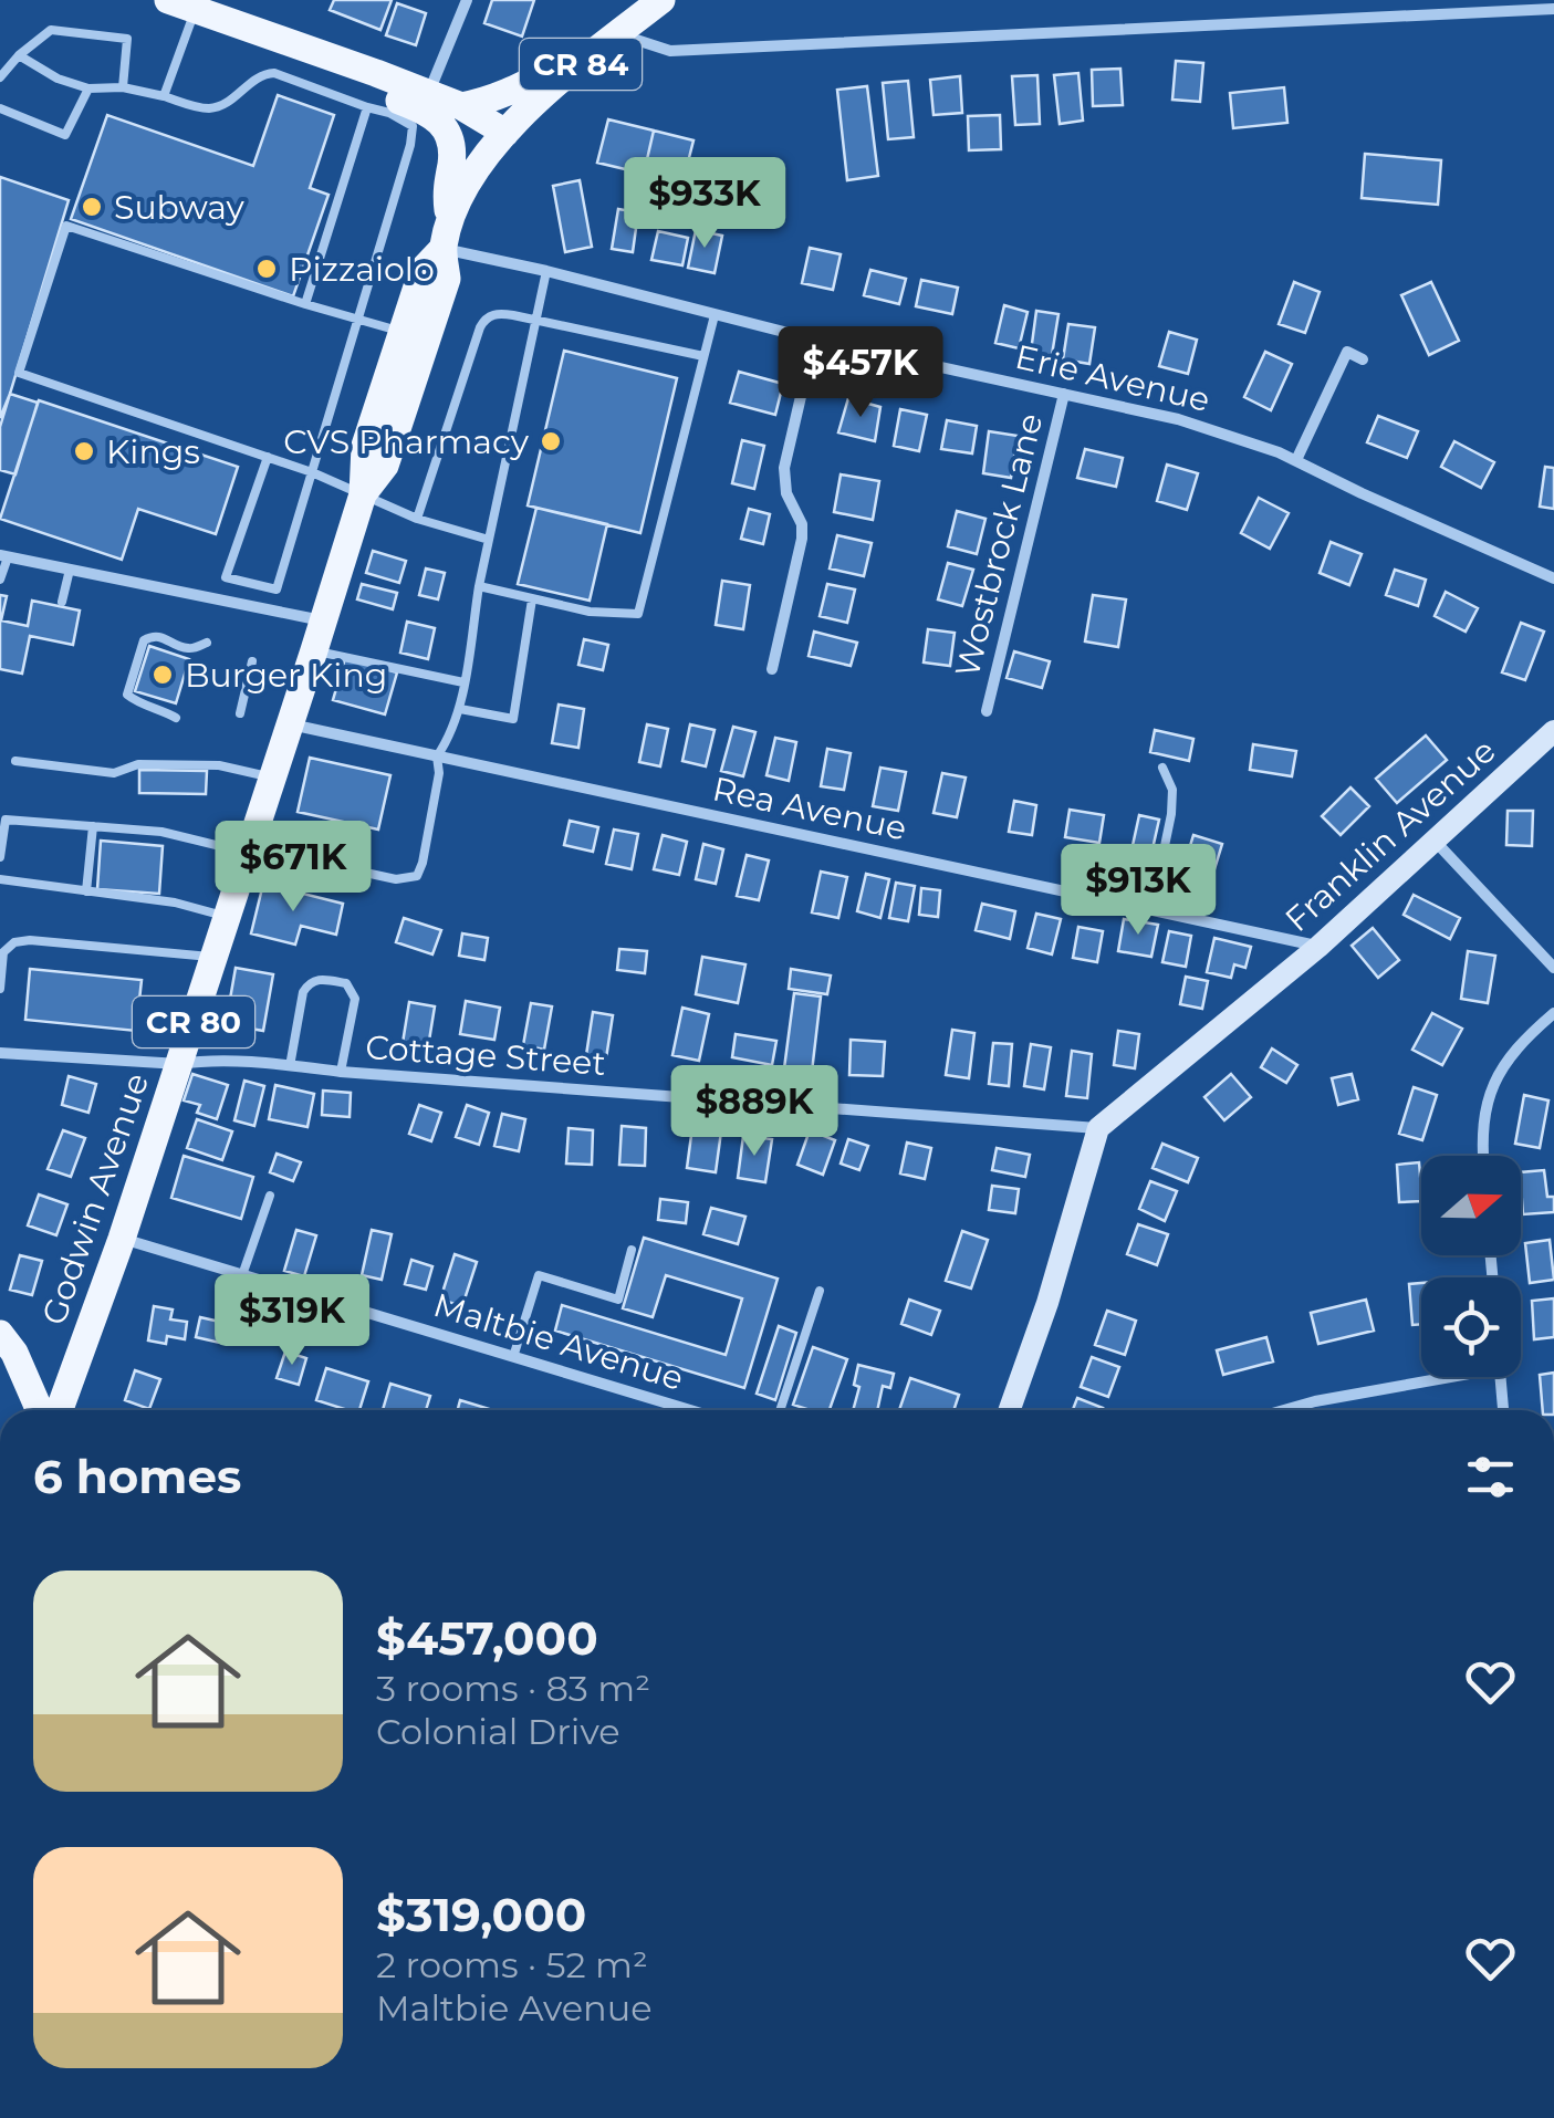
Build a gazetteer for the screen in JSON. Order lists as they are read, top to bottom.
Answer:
{
  "streets": {
    "main road": ["CR 84", "CR 80", "Godwin Avenue"],
    "street": [
      "Erie Avenue",
      "Wostbrock Lane",
      "Rea Avenue",
      "Franklin Avenue",
      "Cottage Street",
      "Maltbie Avenue"
    ]
  },
  "crossings": [
    ["CR 84", "Godwin Avenue"],
    ["Erie Avenue", "Wostbrock Lane"],
    ["Erie Avenue", "Godwin Avenue"],
    ["Rea Avenue", "Franklin Avenue"],
    ["Rea Avenue", "Godwin Avenue"],
    ["Franklin Avenue", "Cottage Street"],
    ["Cottage Street", "Godwin Avenue"],
    ["Godwin Avenue", "Maltbie Avenue"]
  ],
  "places": [
    "Subway",
    "Pizzaiolo",
    "CVS Pharmacy",
    "Kings",
    "Burger King"
  ],
  "north": "right",
  "page": {
    "price": [
      "$933K",
      "$457K",
      "$671K",
      "$913K",
      "$889K",
      "$319K"
    ],
    "heading": "6 homes",
    "list": [
      {
        "name": "$457,000",
        "note": "3 rooms · 83 m² · Colonial Drive"
      },
      {
        "name": "$319,000",
        "note": "2 rooms · 52 m² · Maltbie Avenue"
      }
    ]
  }
}
